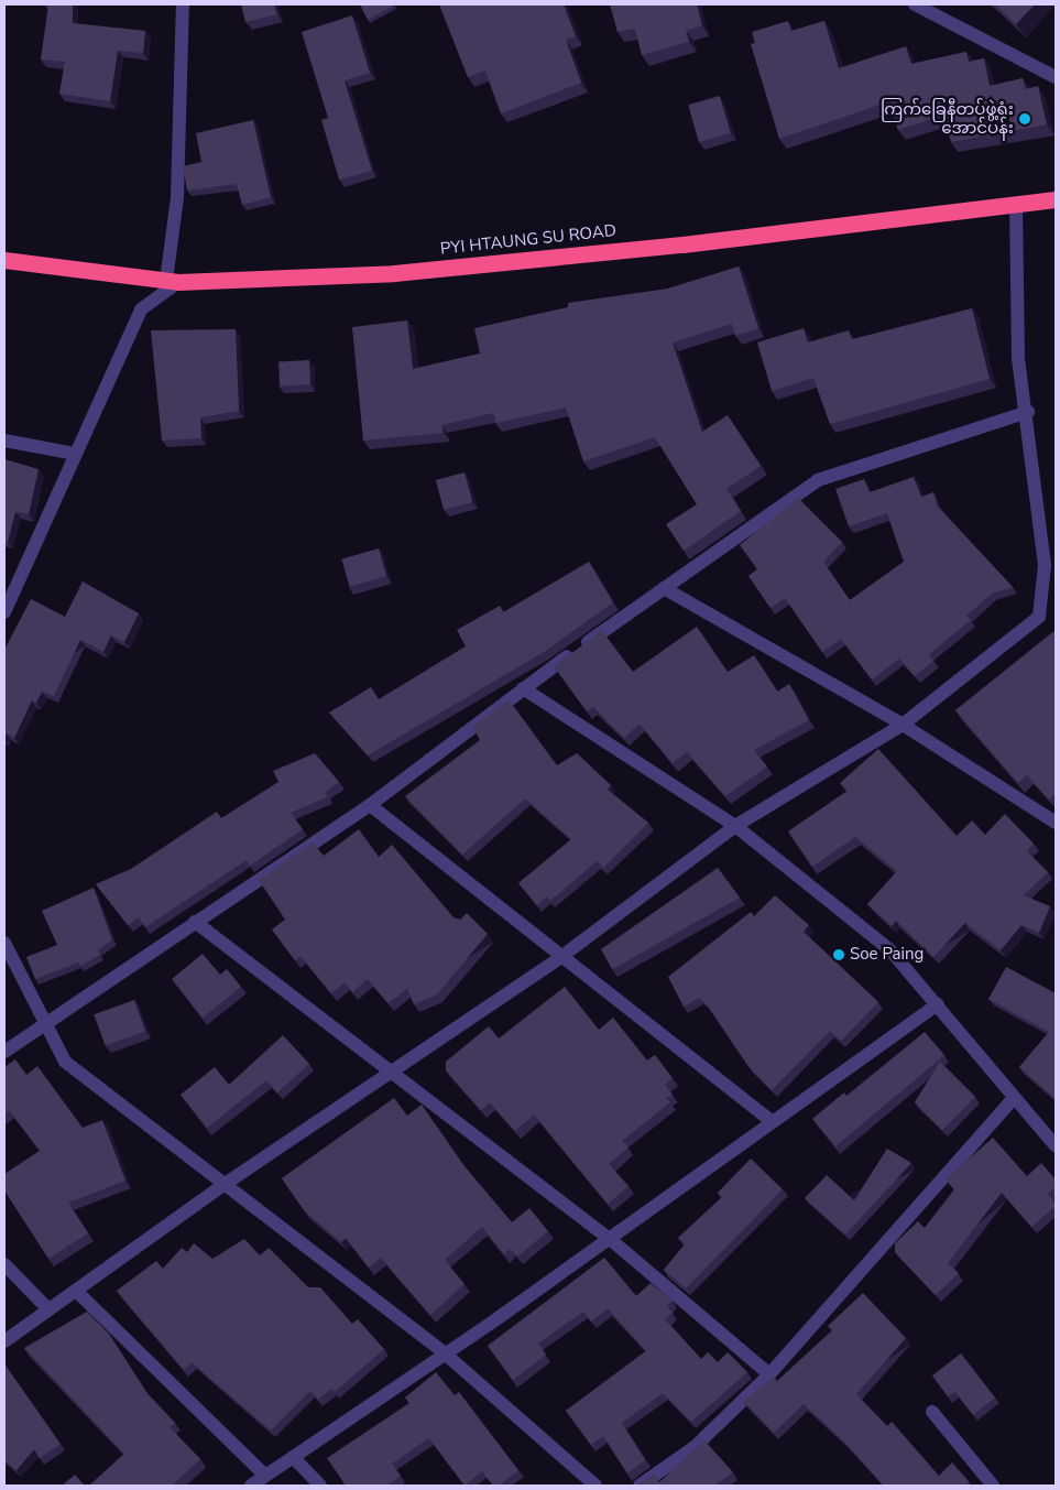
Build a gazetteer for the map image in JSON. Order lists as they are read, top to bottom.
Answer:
{
  "streets": {
    "highway": ["PYI HTAUNG SU ROAD"]
  },
  "places": ["ကြက်ခြေနီတပ်ဖွဲ့ရုံး အောင်ပန်း", "Soe Paing"]
}
